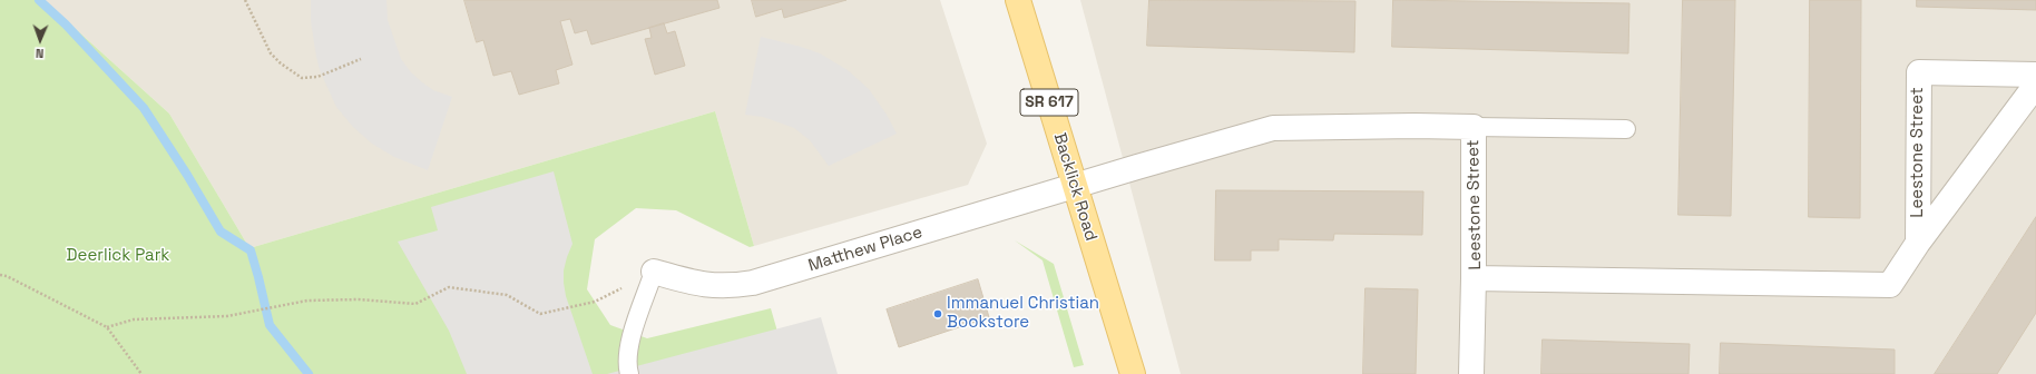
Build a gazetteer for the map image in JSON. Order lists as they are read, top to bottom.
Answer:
{
  "streets": {
    "main road": ["SR 617", "Backlick Road"],
    "street": ["Leestone Street", "Matthew Place"]
  },
  "crossings": [
    ["Leestone Street", "Backlick Road"],
    ["Leestone Street", "Matthew Place"],
    ["Backlick Road", "Matthew Place"]
  ],
  "parks": ["Deerlick Park"],
  "places": ["Immanuel Christian Bookstore"],
  "north": "bottom"
}
